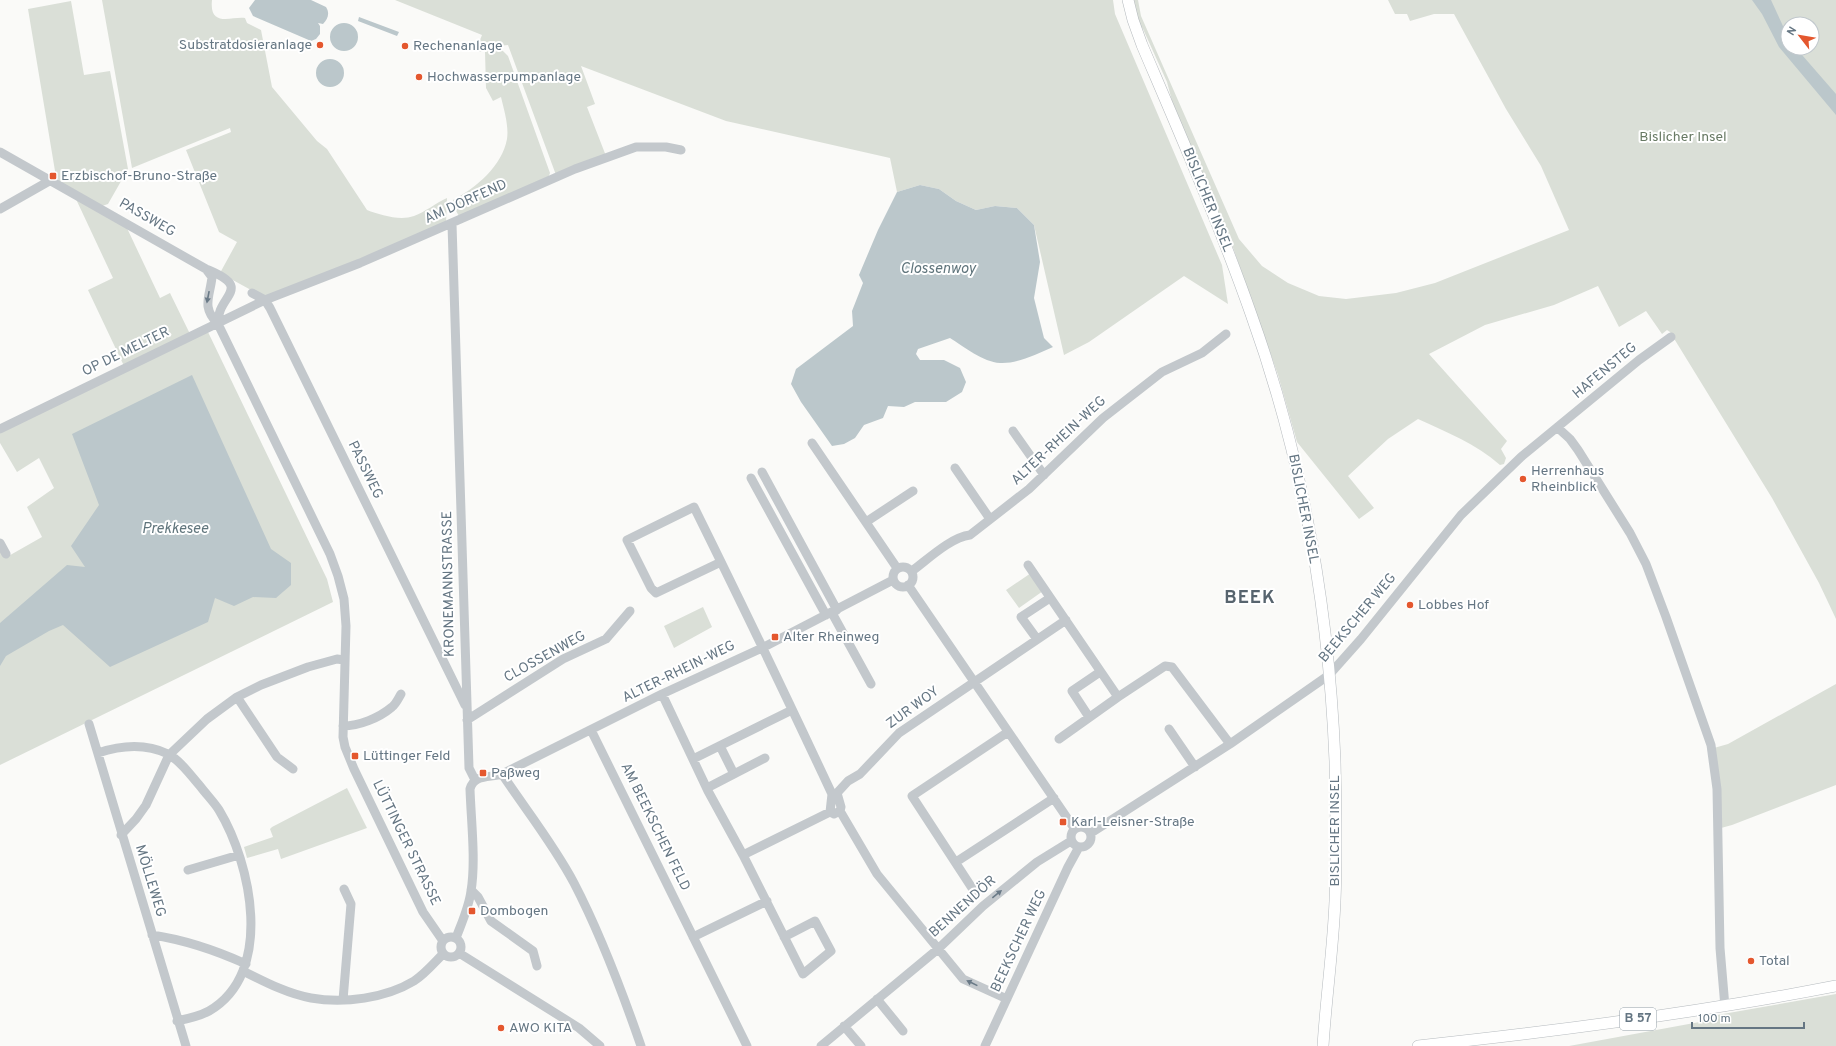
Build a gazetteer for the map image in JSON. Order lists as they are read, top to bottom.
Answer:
{
  "streets": {
    "main road": ["BISLICHER INSEL", "B 57"],
    "street": [
      "AM DORFEND",
      "PASSWEG",
      "OP DE MELTER",
      "HAFENSTEG",
      "ALTER-RHEIN-WEG",
      "KRONEMANNSTRASSE",
      "BEEKSCHER WEG",
      "CLOSSENWEG",
      "ZUR WOY",
      "AM BEEKSCHEN FELD",
      "LÜTTINGER STRASSE",
      "MÖLLEWEG",
      "BENNENDÖR"
    ]
  },
  "crossings": [
    ["BISLICHER INSEL", "BEEKSCHER WEG"],
    ["AM DORFEND", "PASSWEG"],
    ["AM DORFEND", "OP DE MELTER"],
    ["AM DORFEND", "KRONEMANNSTRASSE"],
    ["PASSWEG", "OP DE MELTER"],
    ["PASSWEG", "KRONEMANNSTRASSE"],
    ["PASSWEG", "LÜTTINGER STRASSE"],
    ["OP DE MELTER", "LÜTTINGER STRASSE"],
    ["HAFENSTEG", "BEEKSCHER WEG"],
    ["ALTER-RHEIN-WEG", "KRONEMANNSTRASSE"],
    ["ALTER-RHEIN-WEG", "AM BEEKSCHEN FELD"],
    ["KRONEMANNSTRASSE", "CLOSSENWEG"],
    ["BEEKSCHER WEG", "BENNENDÖR"]
  ],
  "districts": ["BEEK"],
  "water": ["Clossenwoy", "Prekkesee"],
  "parks": ["Bislicher Insel"],
  "places": {
    "other": [
      "Substratdosieranlage",
      "Rechenanlage",
      "Hochwasserpumpanlage",
      "Herrenhaus Rheinblick",
      "Lobbes Hof",
      "Total",
      "AWO KITA"
    ],
    "transit": [
      "Erzbischof-Bruno-Straße",
      "Alter Rheinweg",
      "Lüttinger Feld",
      "Paßweg",
      "Karl-Leisner-Straße",
      "Dombogen"
    ]
  },
  "scale_bar": "100 m",
  "north": "top left"
}
